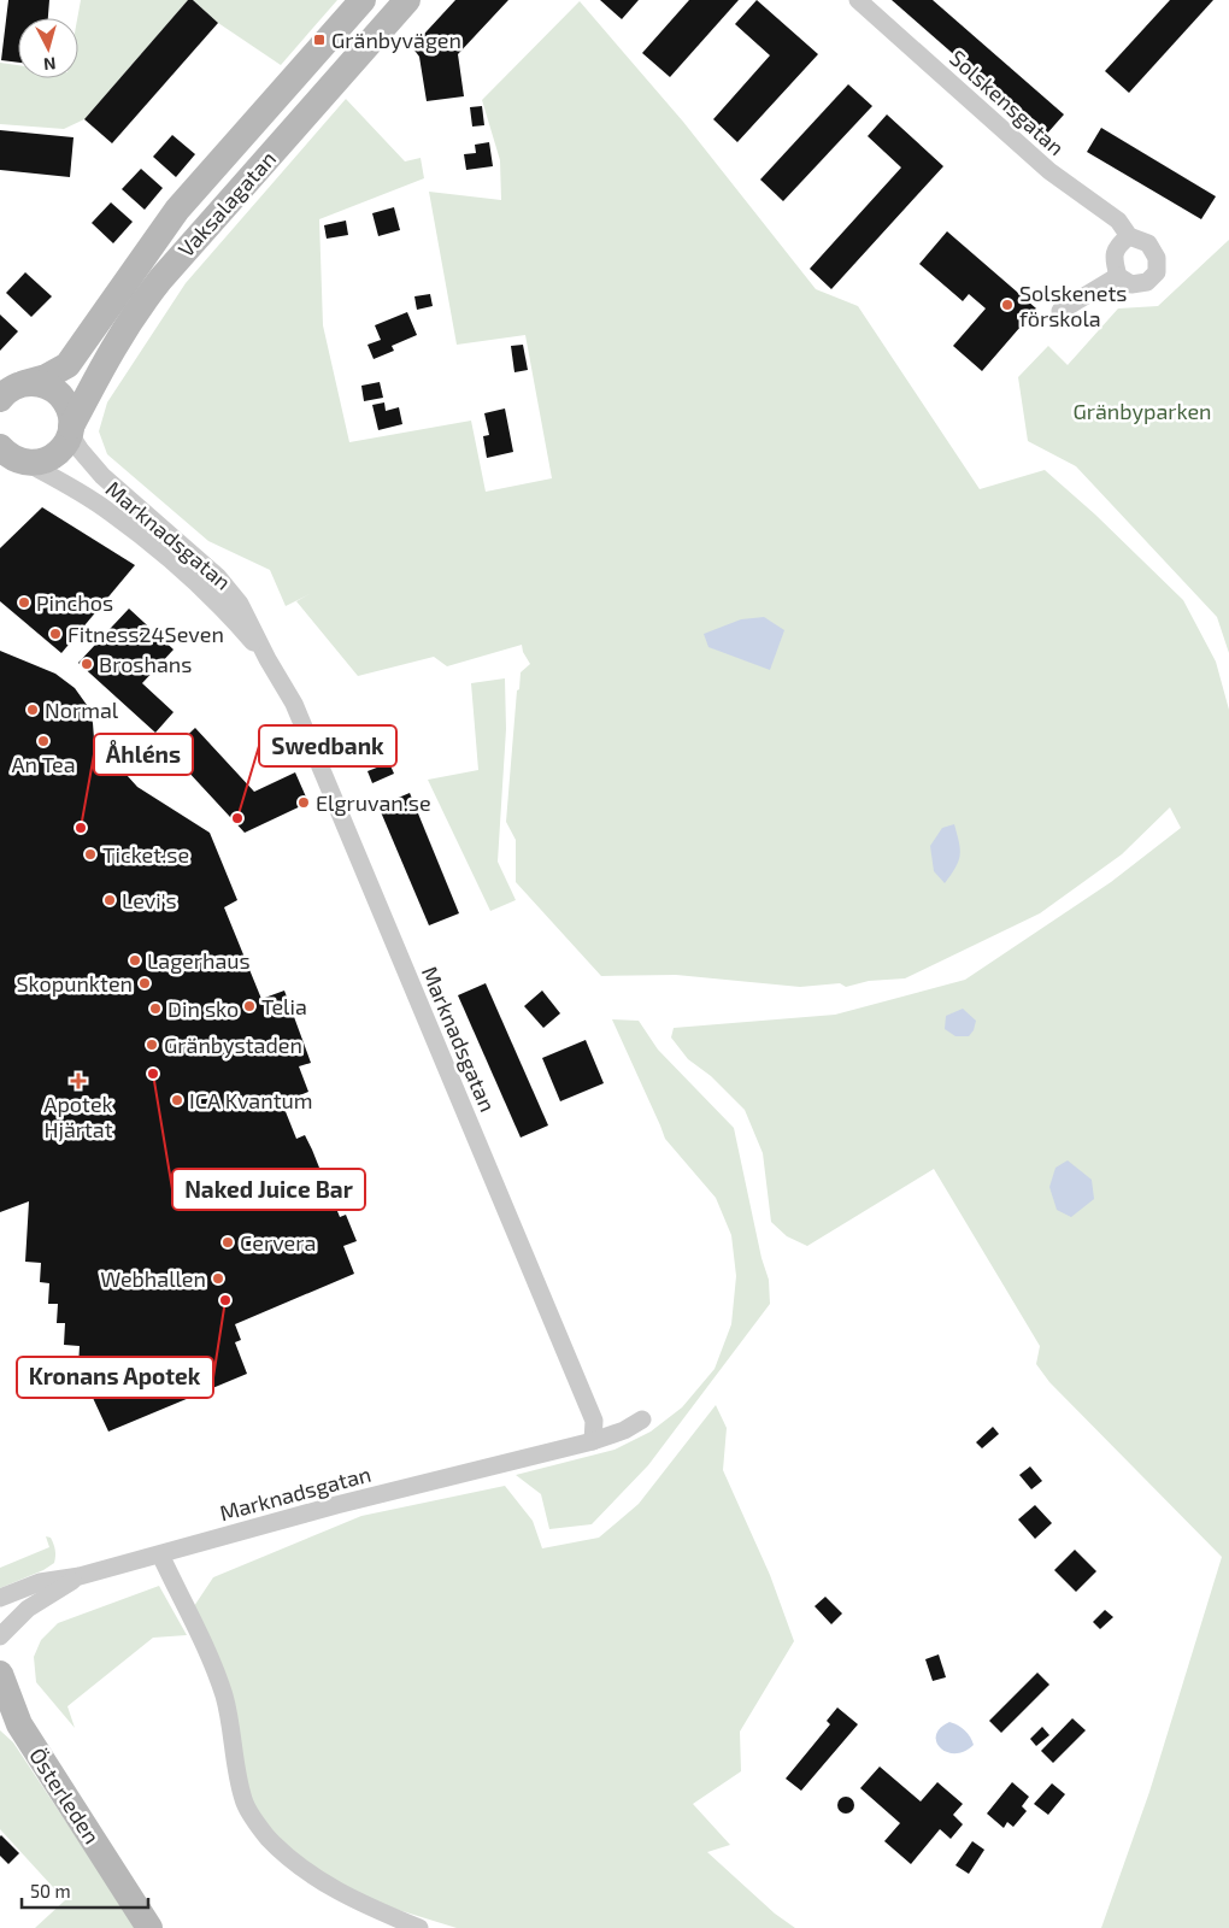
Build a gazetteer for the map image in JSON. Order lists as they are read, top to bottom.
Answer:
{
  "streets": {
    "main road": ["Vaksalagatan", "Österleden"],
    "street": ["Solskensgatan", "Marknadsgatan"]
  },
  "crossings": [
    ["Vaksalagatan", "Marknadsgatan"]
  ],
  "parks": ["Gränbyparken"],
  "places": {
    "transit": ["Gränbyvägen"],
    "other": [
      "Solskenets förskola",
      "Pinchos",
      "Fitness24Seven",
      "Broshans",
      "Normal",
      "An Tea",
      "Elgruvan.se",
      "Swedbank",
      "Åhléns",
      "Ticket.se",
      "Levi's",
      "Lagerhaus",
      "Skopunkten",
      "Telia",
      "Din sko",
      "Gränbystaden",
      "Naked Juice Bar",
      "ICA Kvantum",
      "Cervera",
      "Webhallen",
      "Kronans Apotek"
    ],
    "health": ["Apotek Hjärtat"]
  },
  "scale_bar": "50 m",
  "north": "bottom"
}
